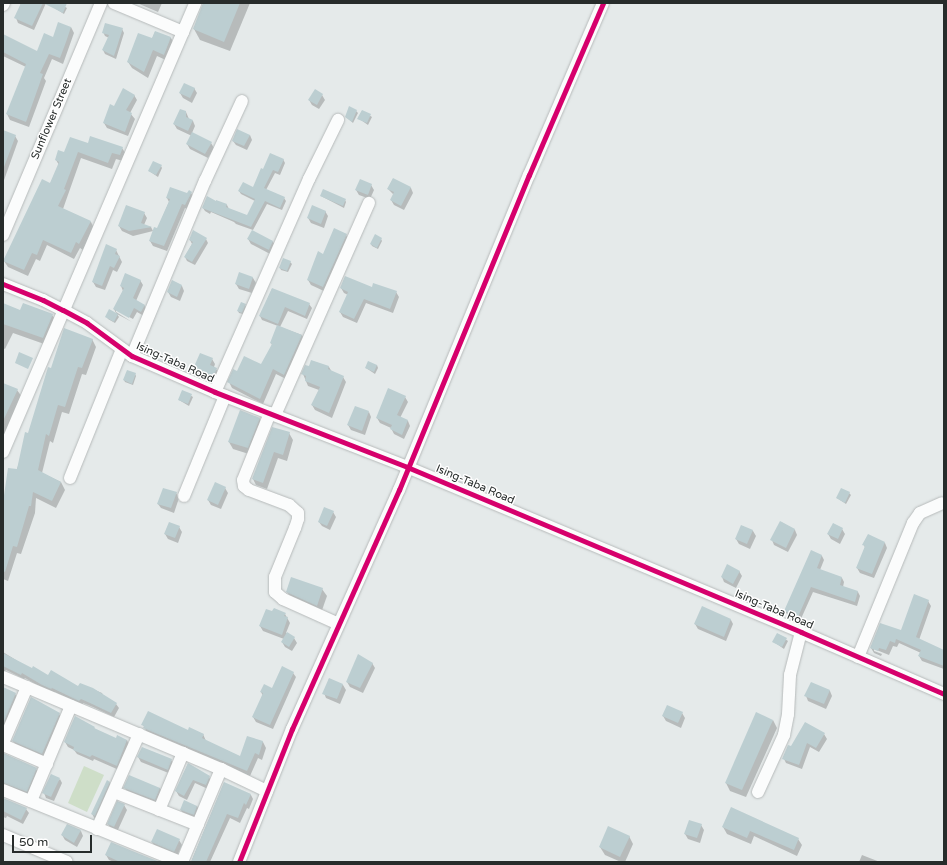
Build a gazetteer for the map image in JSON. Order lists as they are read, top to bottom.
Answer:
{
  "streets": {
    "street": ["Sunflower Street", "Ising-Taba Road"]
  },
  "scale_bar": "50 m"
}
